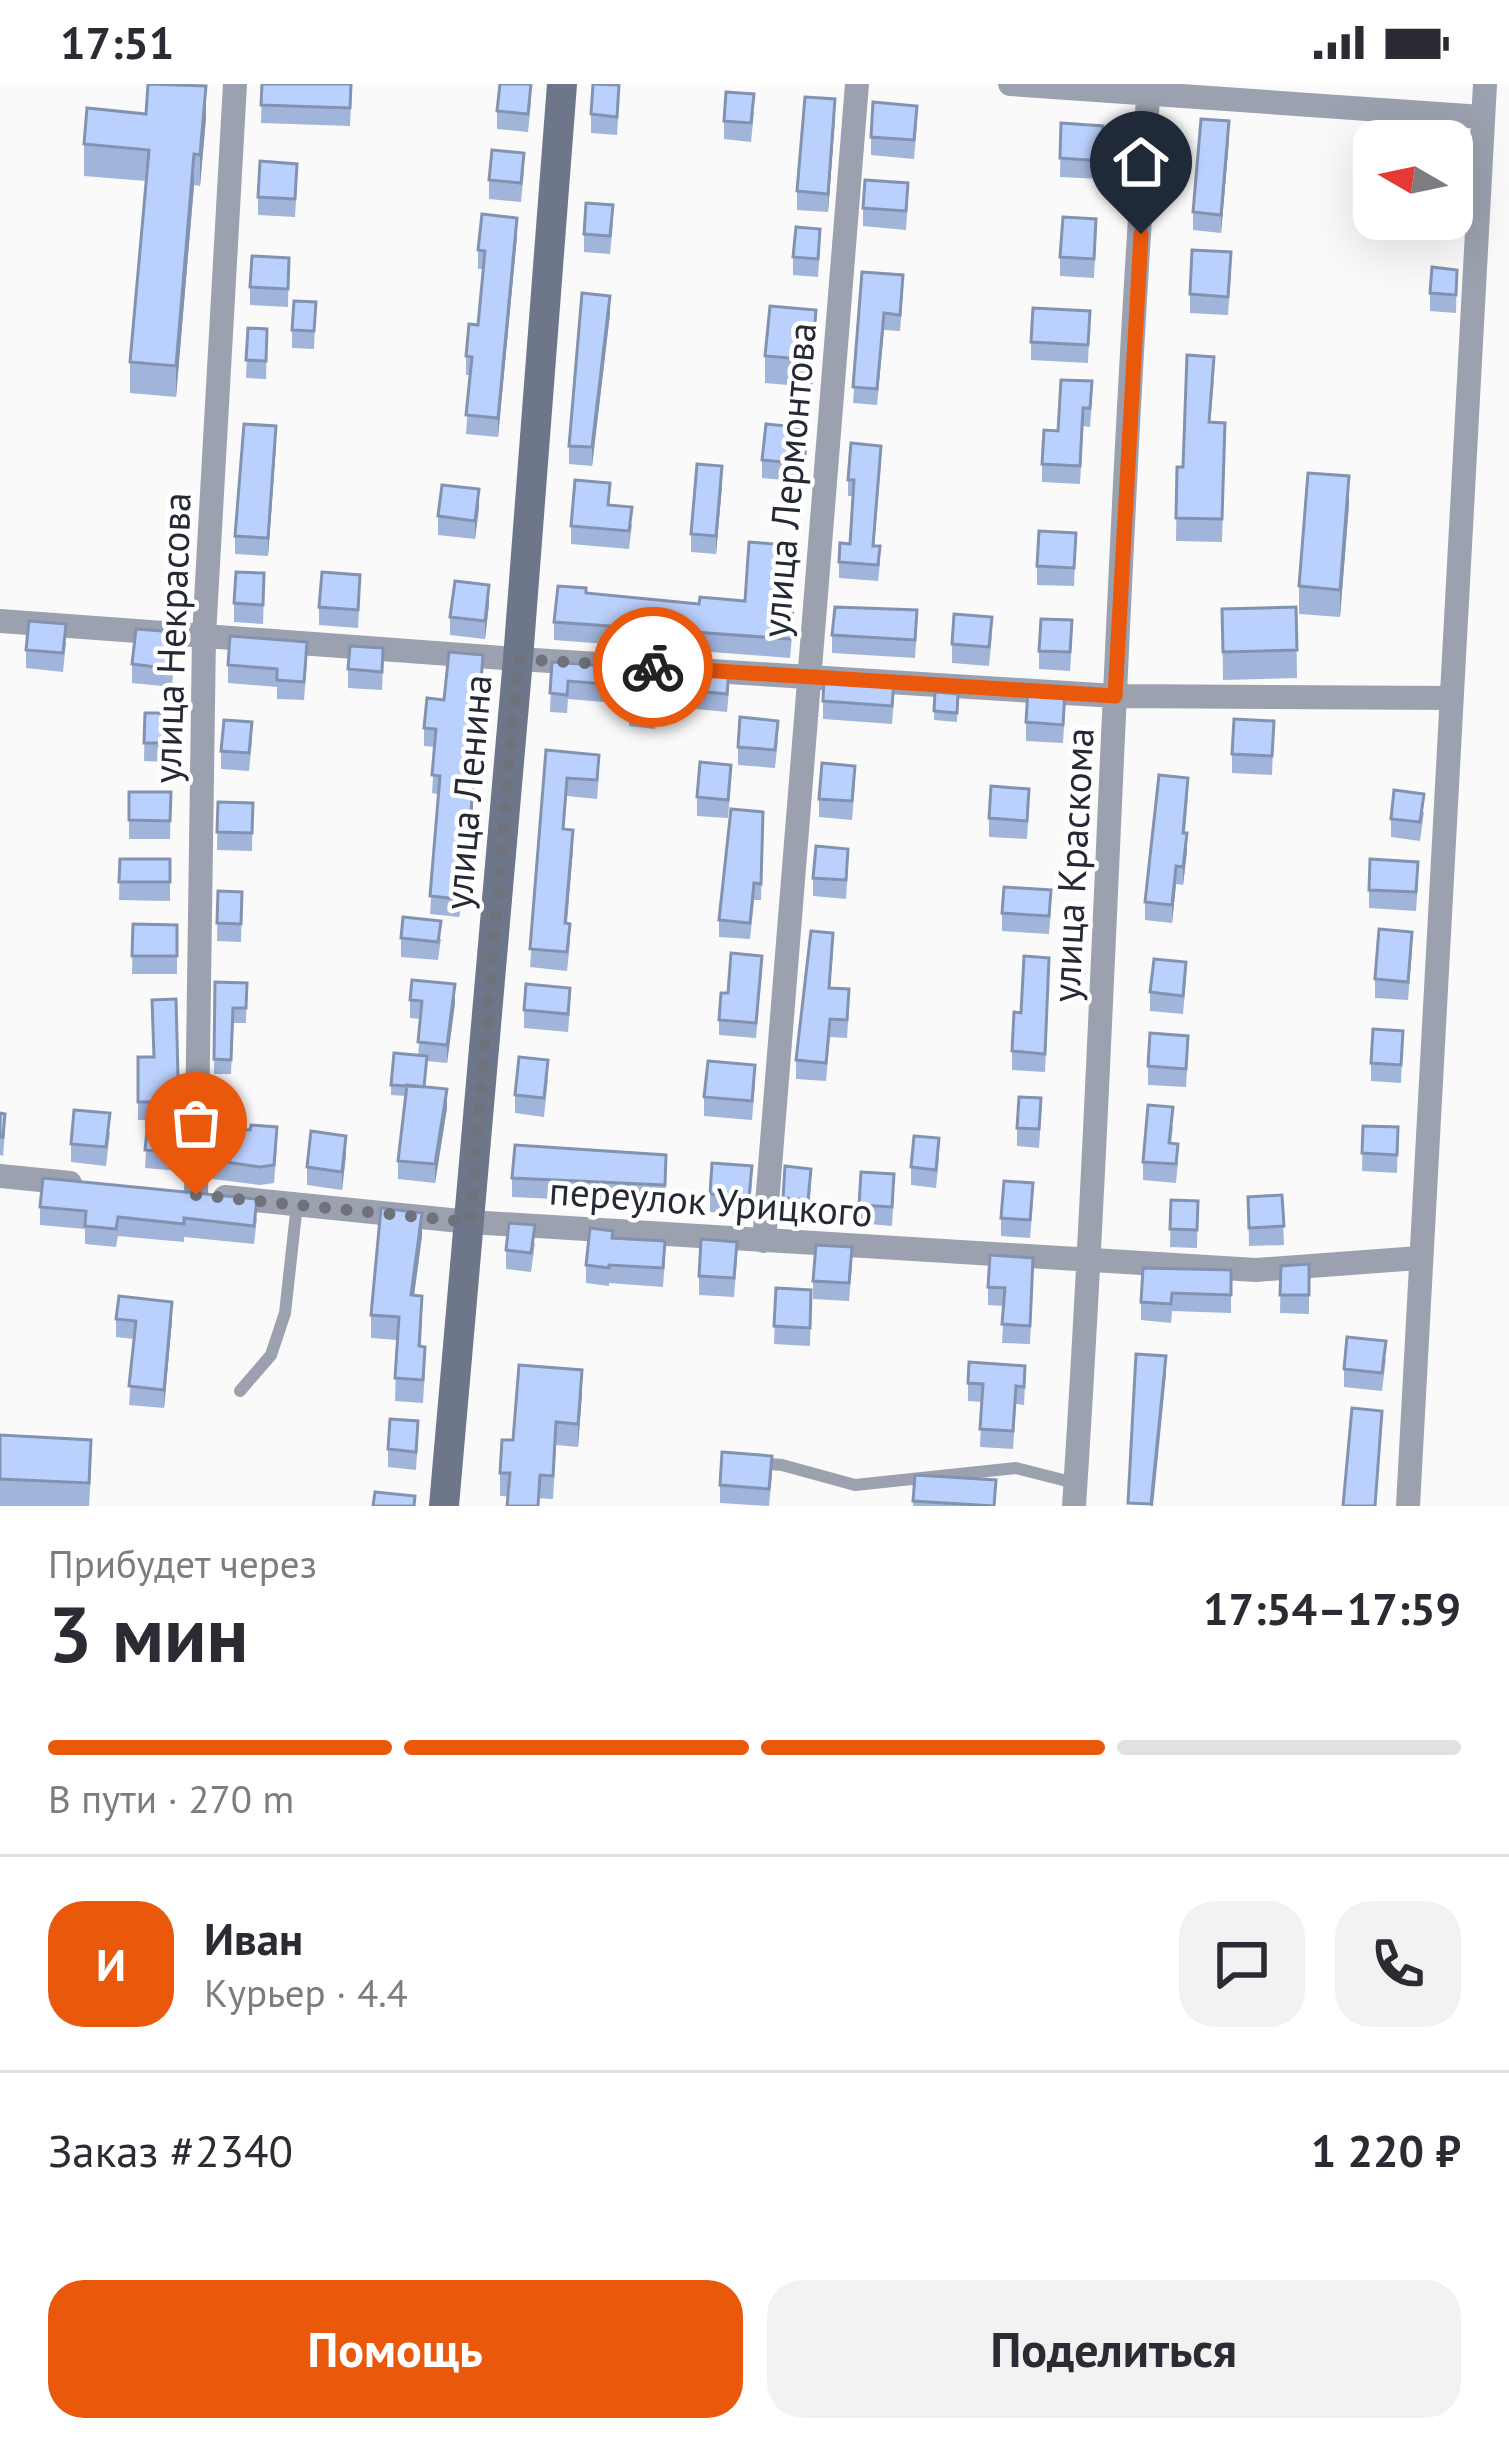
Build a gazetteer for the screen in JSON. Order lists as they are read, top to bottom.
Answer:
{
  "streets": {
    "main road": ["улица Ленина"],
    "street": [
      "улица Лермонтова",
      "улица Некрасова",
      "улица Краскома",
      "переулок Урицкого"
    ]
  },
  "crossings": [
    ["улица Лермонтова", "переулок Урицкого"],
    ["улица Некрасова", "переулок Урицкого"],
    ["улица Ленина", "переулок Урицкого"],
    ["улица Краскома", "переулок Урицкого"]
  ],
  "north": "left",
  "page": {
    "status": "17:51",
    "heading": ["3 мин", "Прибудет через", "17:54–17:59"],
    "panel": [
      "Иван",
      "Курьер · 4.4",
      "Заказ #2340",
      "1 220 ₽"
    ],
    "bar": "В пути · 270 m",
    "round": "И",
    "buttons": ["Помощь", "Поделиться"]
  }
}
